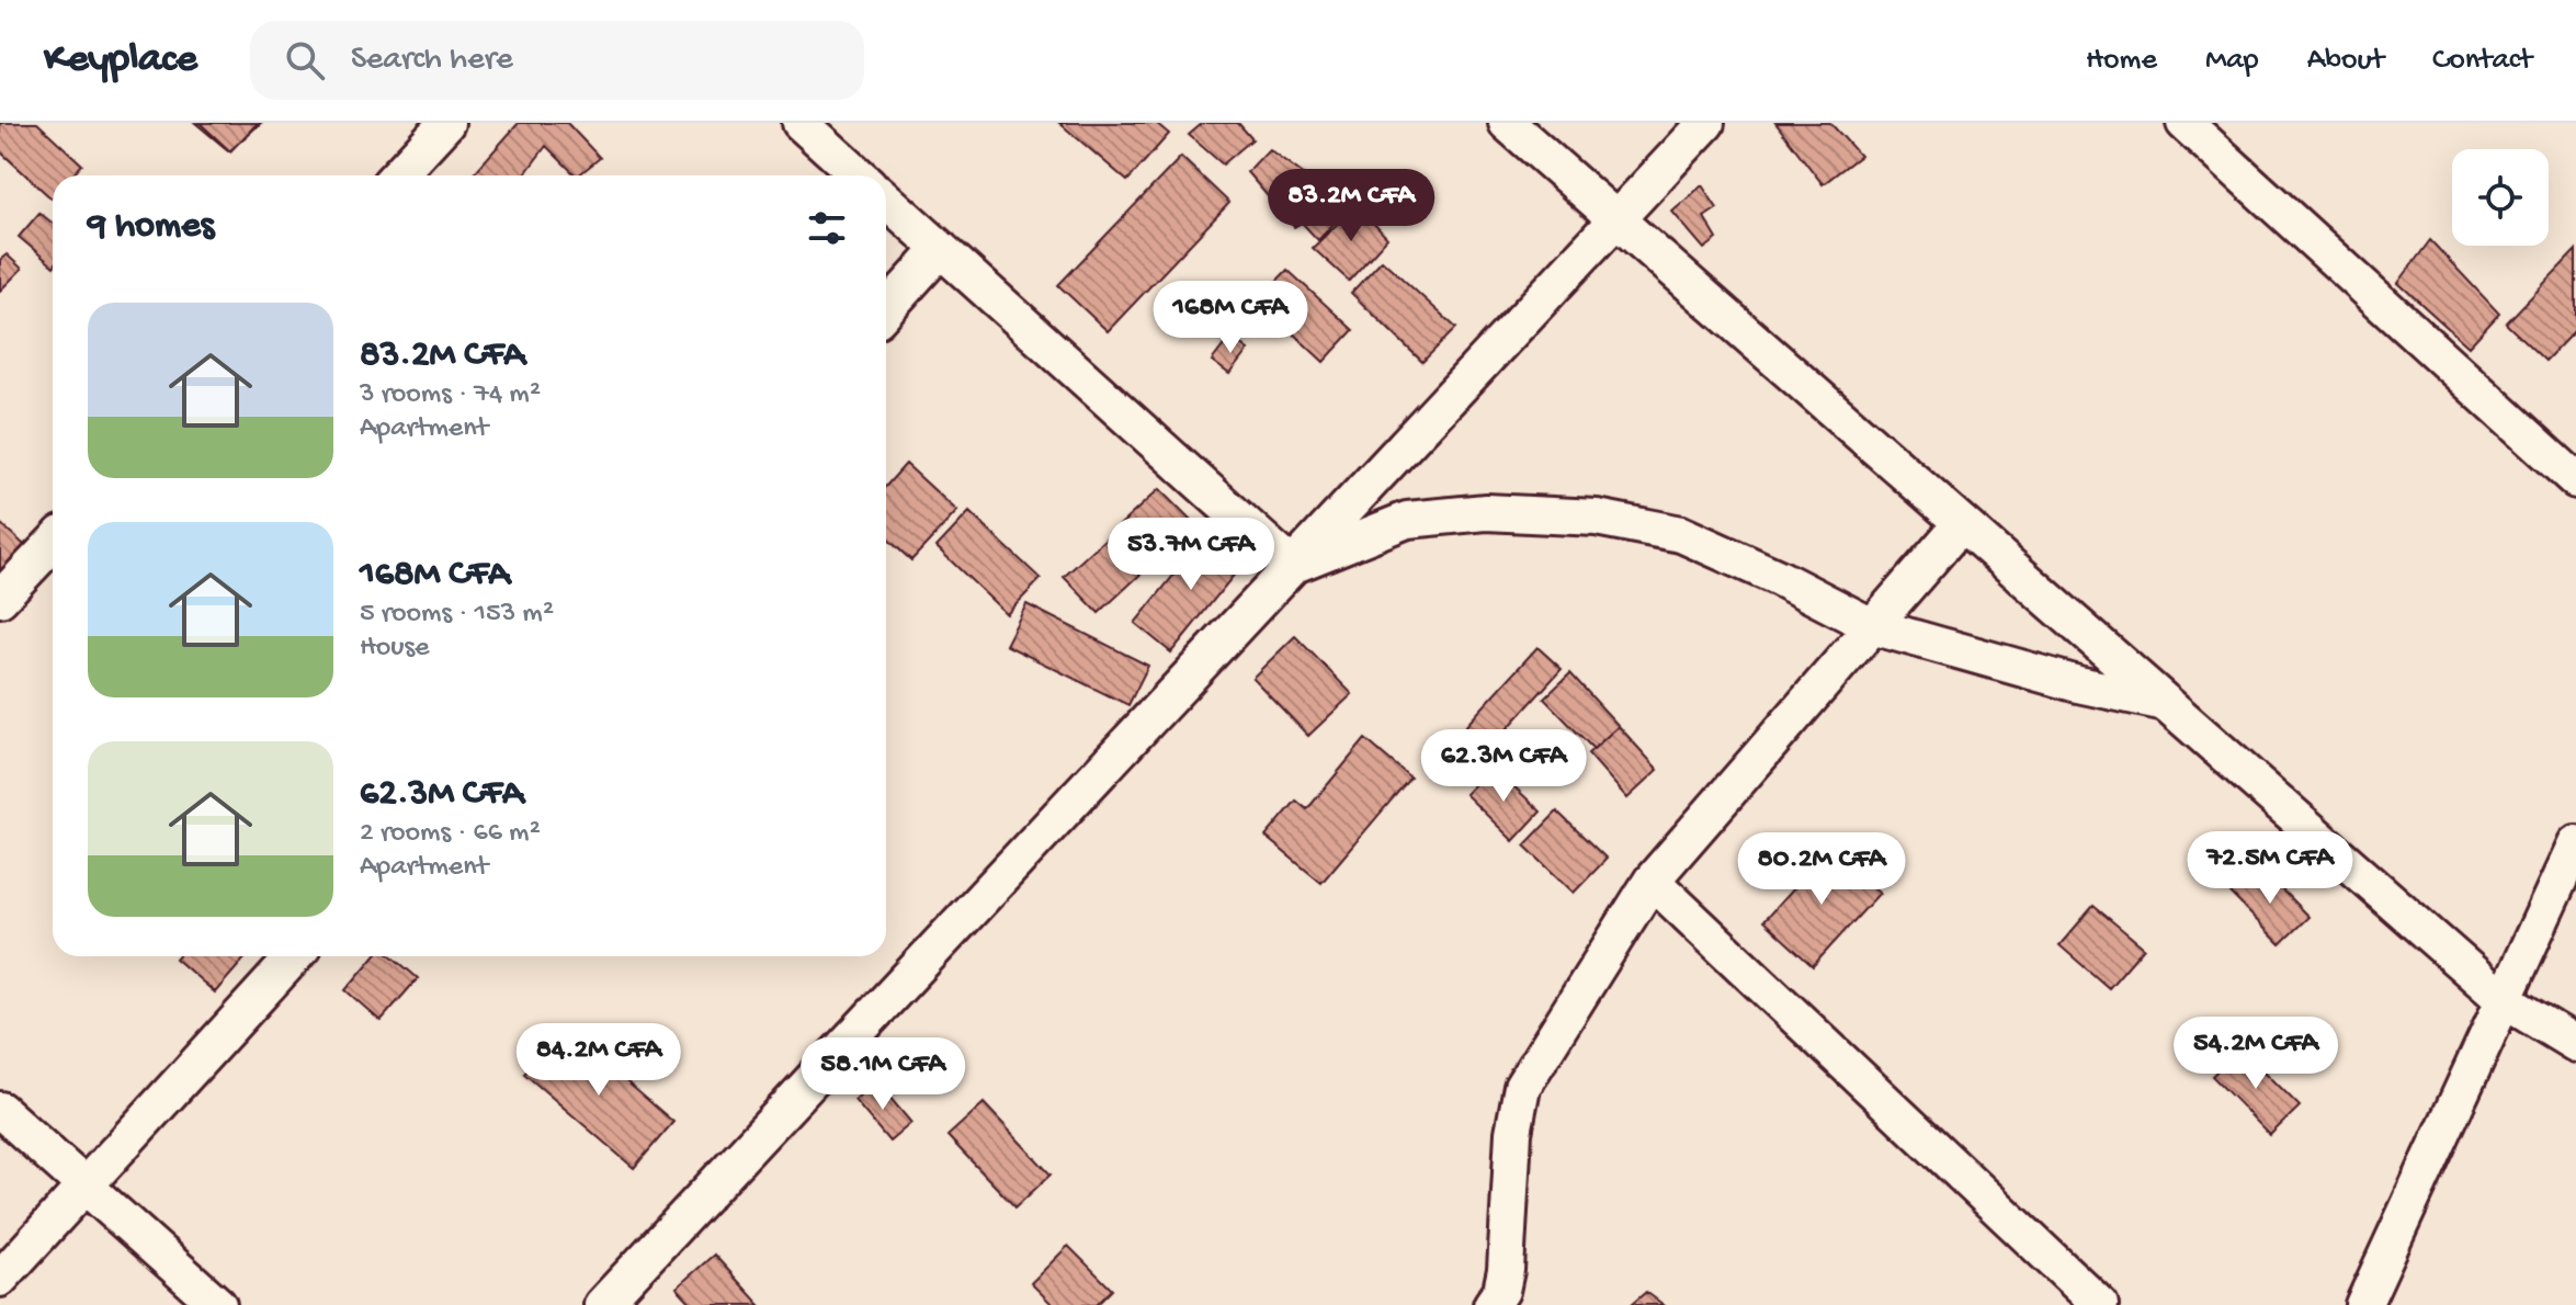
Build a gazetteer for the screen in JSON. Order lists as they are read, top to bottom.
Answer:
{
  "page": {
    "header": "Keyplace",
    "search": "Search here",
    "nav": [
      "Home",
      "Map",
      "About",
      "Contact"
    ],
    "price": [
      "83.2M CFA",
      "168M CFA",
      "53.7M CFA",
      "62.3M CFA",
      "72.5M CFA",
      "80.2M CFA",
      "54.2M CFA",
      "84.2M CFA",
      "58.1M CFA"
    ],
    "heading": "9 homes",
    "list": [
      {
        "name": "83.2M CFA",
        "note": "3 rooms · 74 m² · Apartment"
      },
      {
        "name": "168M CFA",
        "note": "5 rooms · 153 m² · House"
      },
      {
        "name": "62.3M CFA",
        "note": "2 rooms · 66 m² · Apartment"
      }
    ]
  }
}
